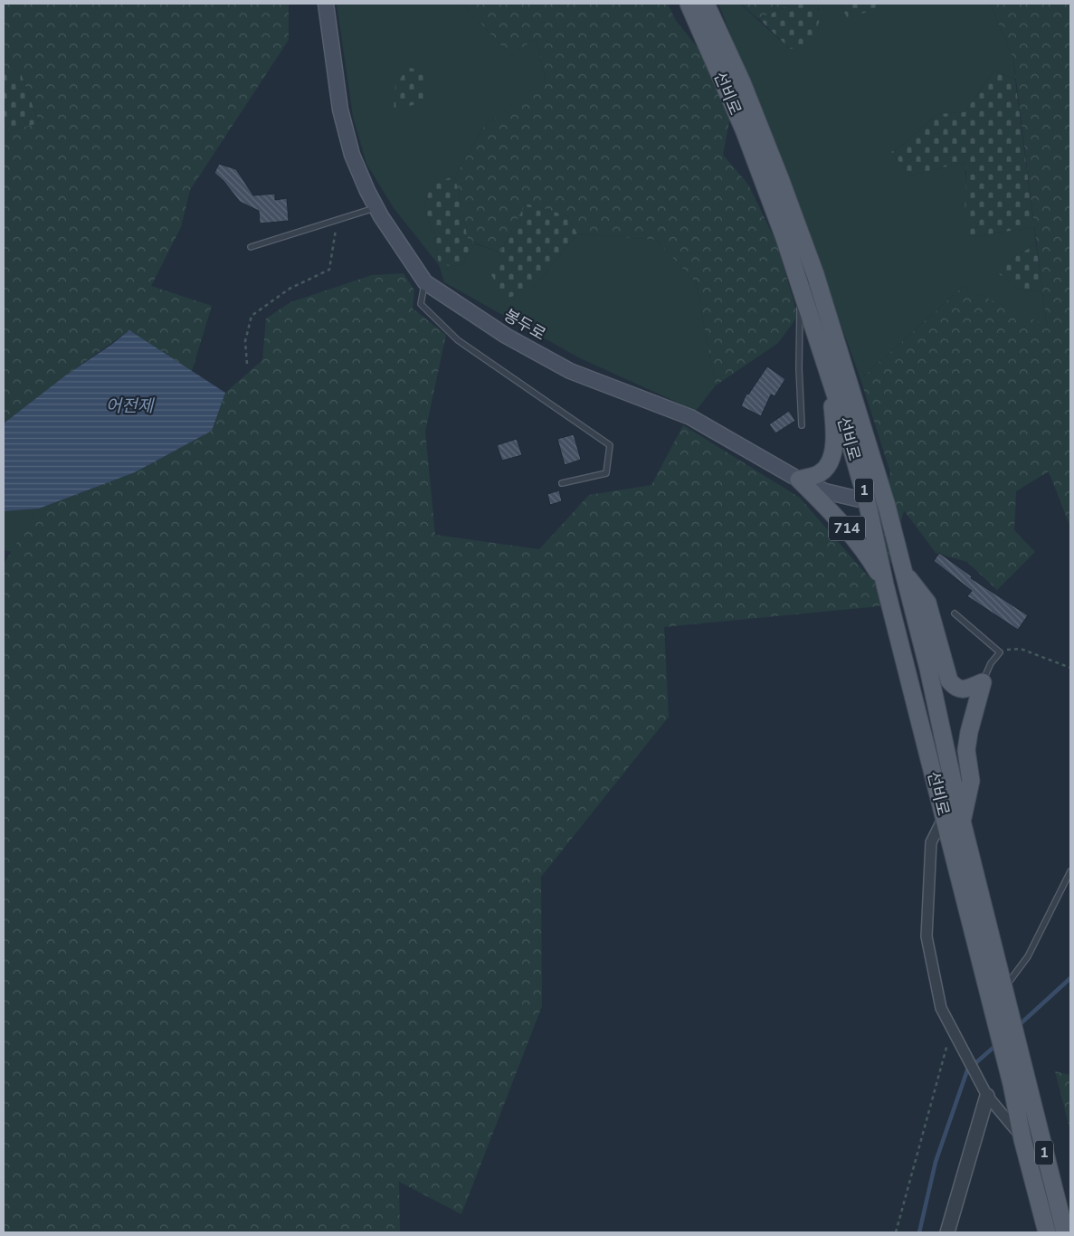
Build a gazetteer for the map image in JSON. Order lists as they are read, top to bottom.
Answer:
{
  "streets": {
    "main road": [
      "선비로",
      "봉두로",
      "1",
      "714"
    ]
  },
  "crossings": [
    ["선비로", "봉두로"],
    ["선비로", "1"],
    ["선비로", "714"],
    ["봉두로", "714"]
  ],
  "water": ["어전제"]
}
